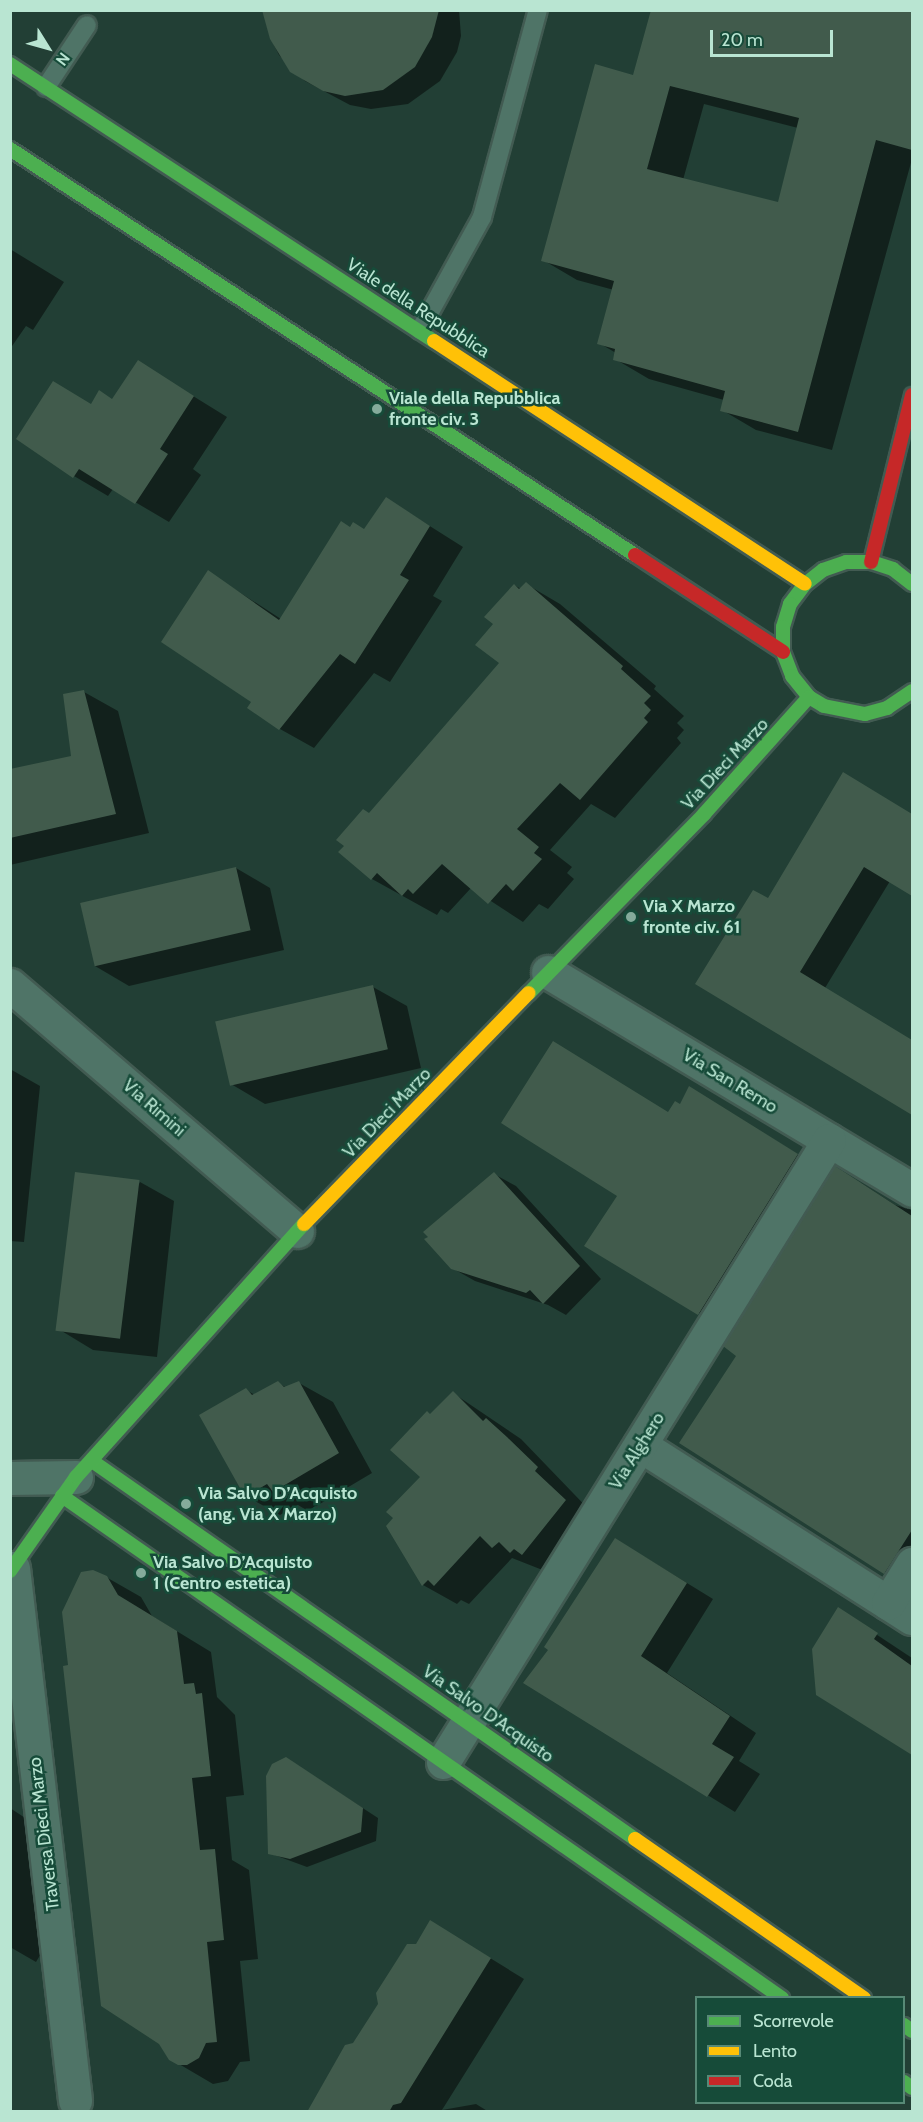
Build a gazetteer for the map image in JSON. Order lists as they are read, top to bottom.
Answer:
{
  "streets": {
    "main road": ["Viale della Repubblica", "Via Dieci Marzo", "Via Salvo D'Acquisto"],
    "street": [
      "Via San Remo",
      "Via Rimini",
      "Via Alghero",
      "Traversa Dieci Marzo"
    ]
  },
  "crossings": [
    ["Via Dieci Marzo", "Via San Remo"],
    ["Via Dieci Marzo", "Via Rimini"],
    ["Via Dieci Marzo", "Via Salvo D'Acquisto"],
    ["Via Dieci Marzo", "Traversa Dieci Marzo"],
    ["Via San Remo", "Via Alghero"],
    ["Via Alghero", "Via Salvo D'Acquisto"]
  ],
  "places": [
    "Viale della Repubblica fronte civ. 3",
    "Via X Marzo fronte civ. 61",
    "Via Salvo D’Acquisto (ang. Via X Marzo)",
    "Via Salvo D’Acquisto 1 (Centro estetica)"
  ],
  "legend": ["Scorrevole", "Lento", "Coda"],
  "scale_bar": "20 m",
  "north": "bottom right"
}
